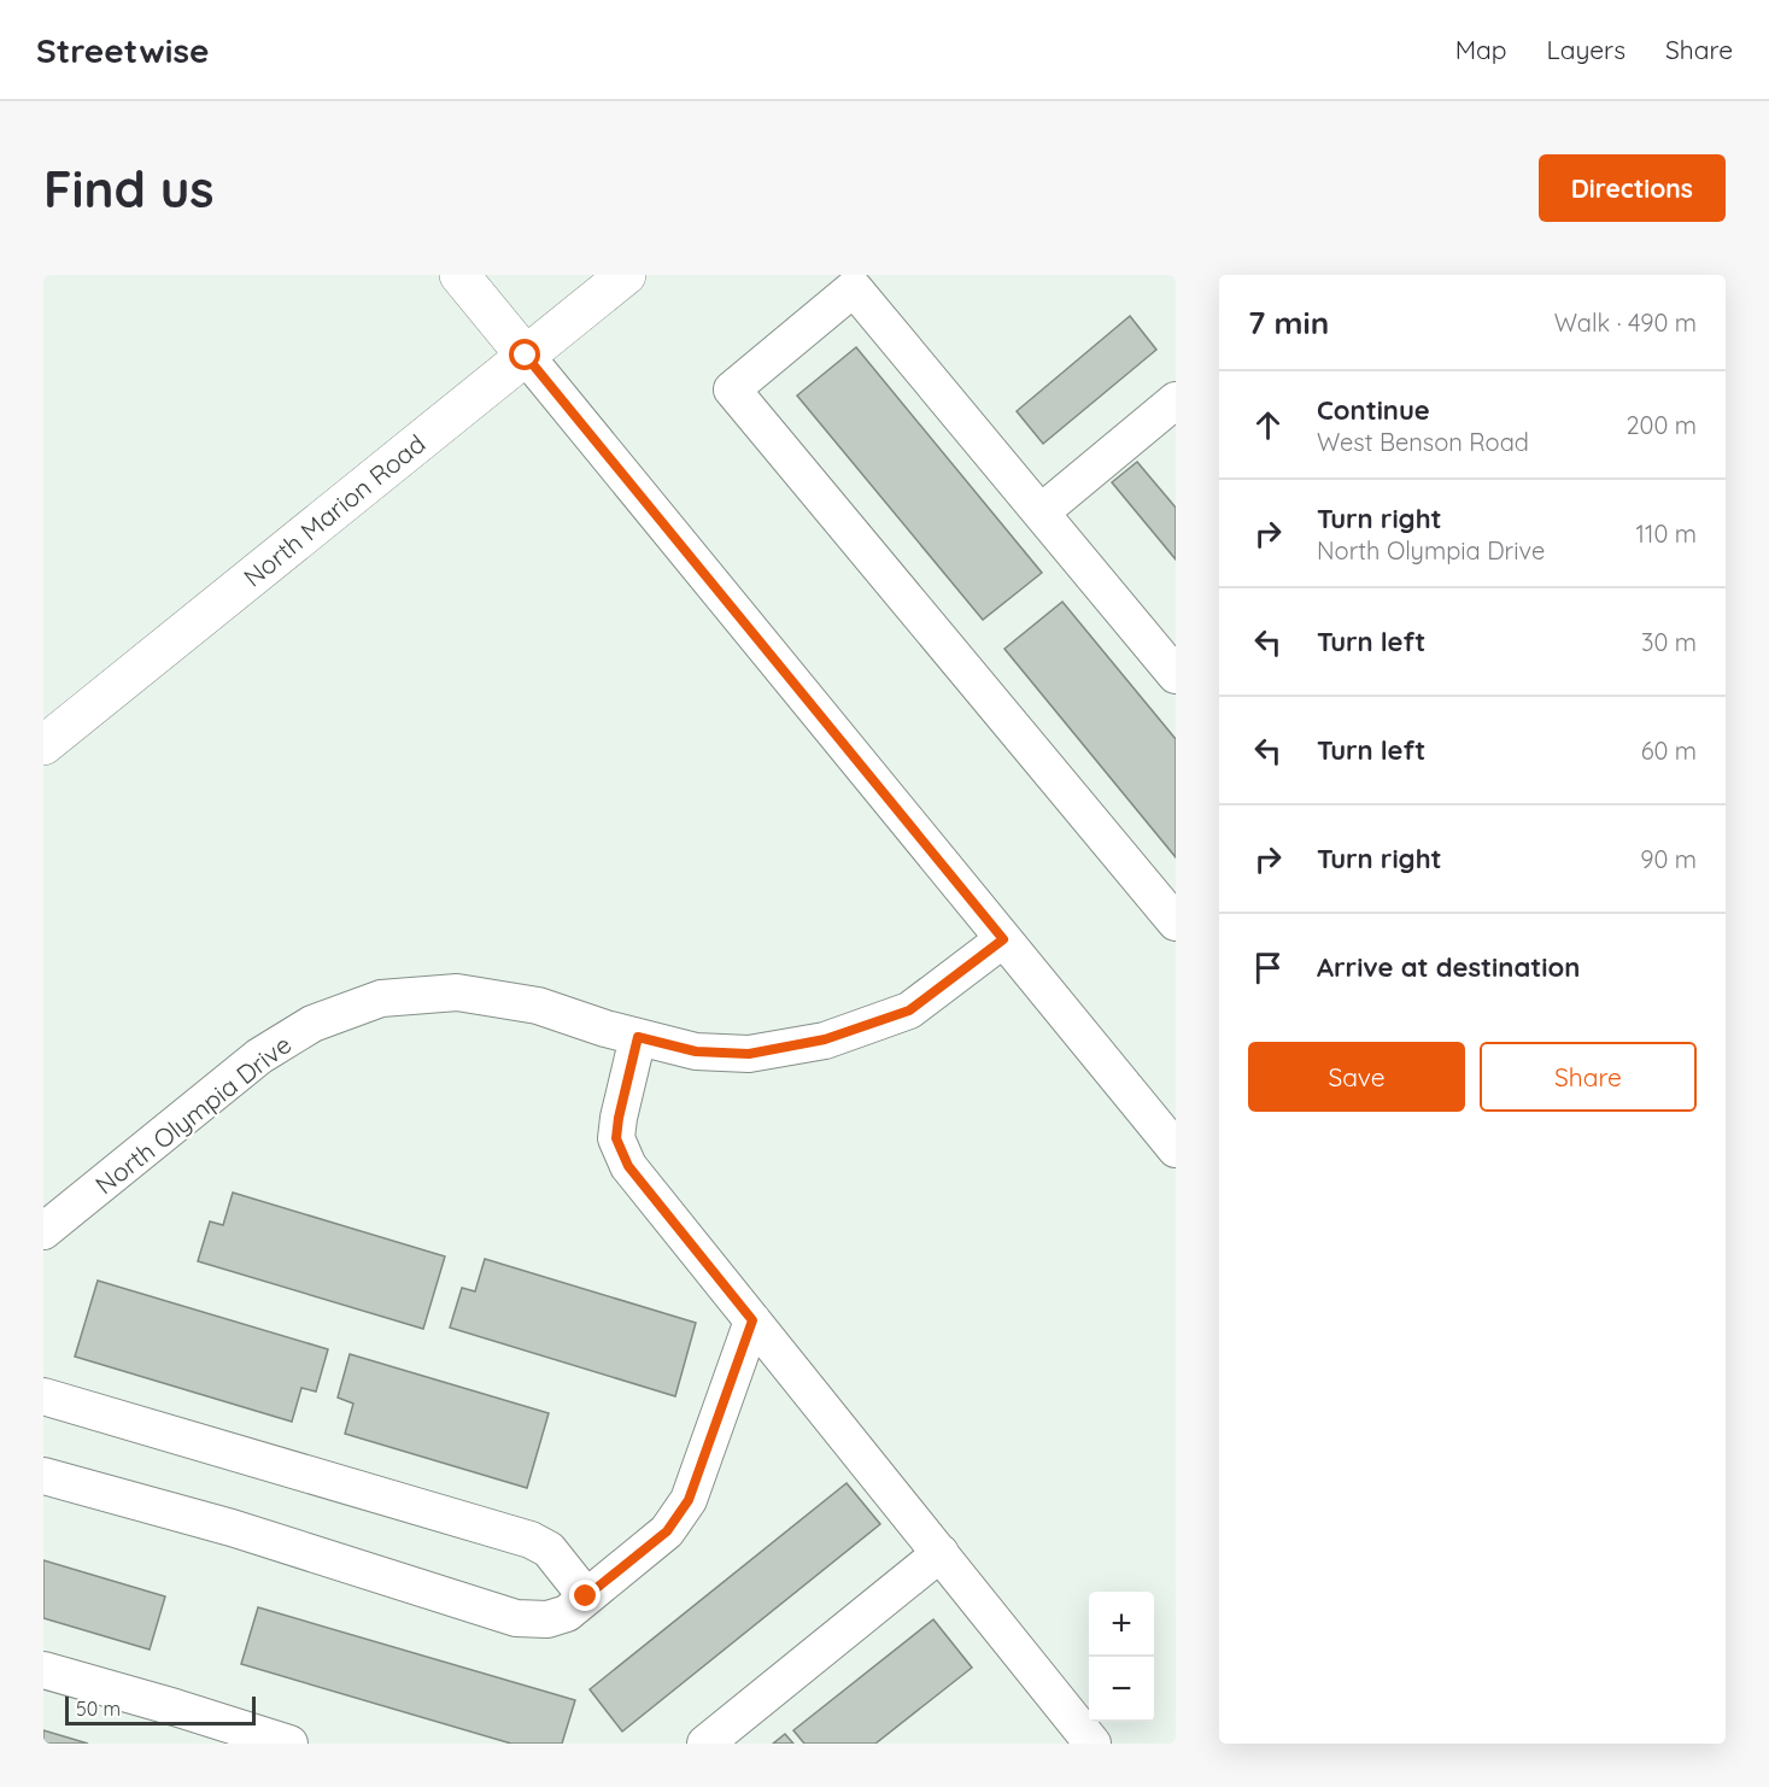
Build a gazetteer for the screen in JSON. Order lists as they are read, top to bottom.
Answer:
{
  "streets": {
    "main road": ["North Marion Road"],
    "street": ["North Olympia Drive"]
  },
  "scale_bar": "50 m",
  "page": {
    "header": "Streetwise",
    "nav": ["Map", "Layers", "Share"],
    "buttons": [
      "Directions",
      ["Save", "Share"]
    ],
    "title": "Find us",
    "heading": ["7 min", "Walk · 490 m"],
    "list": [
      ["Continue", "West Benson Road", "200 m"],
      ["Turn right", "North Olympia Drive", "110 m"],
      ["Turn left", "30 m"],
      ["Turn left", "60 m"],
      ["Turn right", "90 m"],
      "Arrive at destination"
    ],
    "map_buttons": ["+", "−"],
    "scale": "50 m"
  }
}
